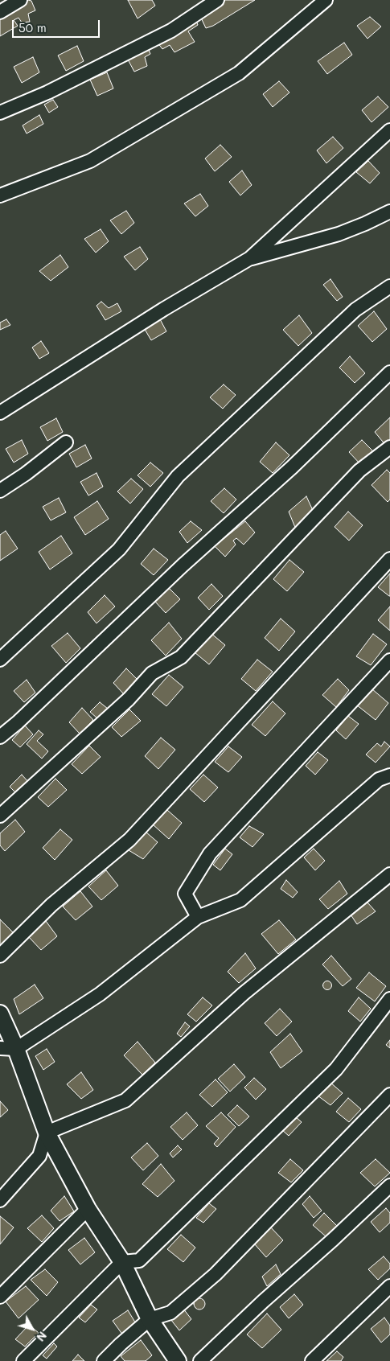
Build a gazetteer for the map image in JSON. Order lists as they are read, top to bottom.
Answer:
{
  "scale_bar": "50 m",
  "north": "bottom right"
}
